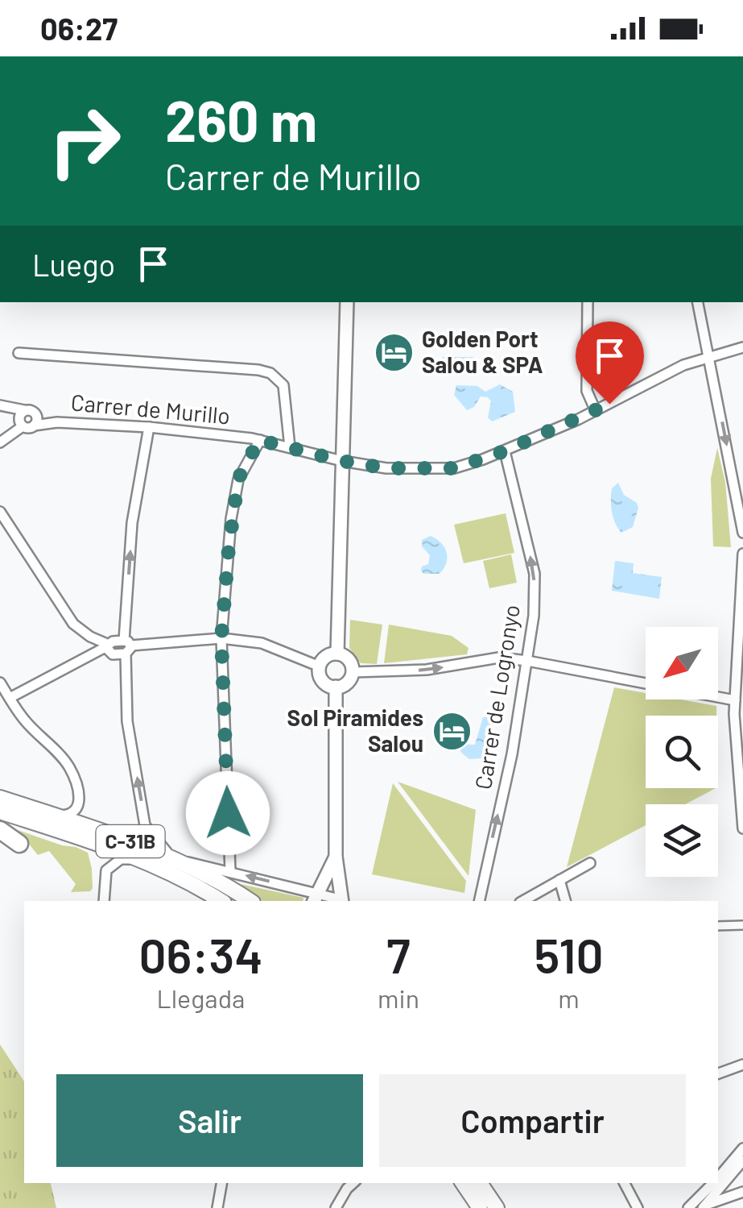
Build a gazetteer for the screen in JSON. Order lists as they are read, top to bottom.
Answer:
{
  "streets": {
    "main road": ["C-31B"],
    "street": ["Carrer de Murillo", "Carrer de Logronyo"]
  },
  "crossings": [
    ["Carrer de Murillo", "Carrer de Logronyo"]
  ],
  "one_way": ["Carrer de Logronyo"],
  "places": {
    "hotel": ["Golden Port Salou & SPA", "Sol Piramides Salou"]
  },
  "north": "bottom left",
  "page": {
    "status": "06:27",
    "turn": ["260 m", "Carrer de Murillo"],
    "then": "Luego",
    "eta": [
      "06:34",
      "Llegada",
      "7",
      "min",
      "510",
      "m"
    ],
    "buttons": ["Salir", "Compartir"]
  }
}
